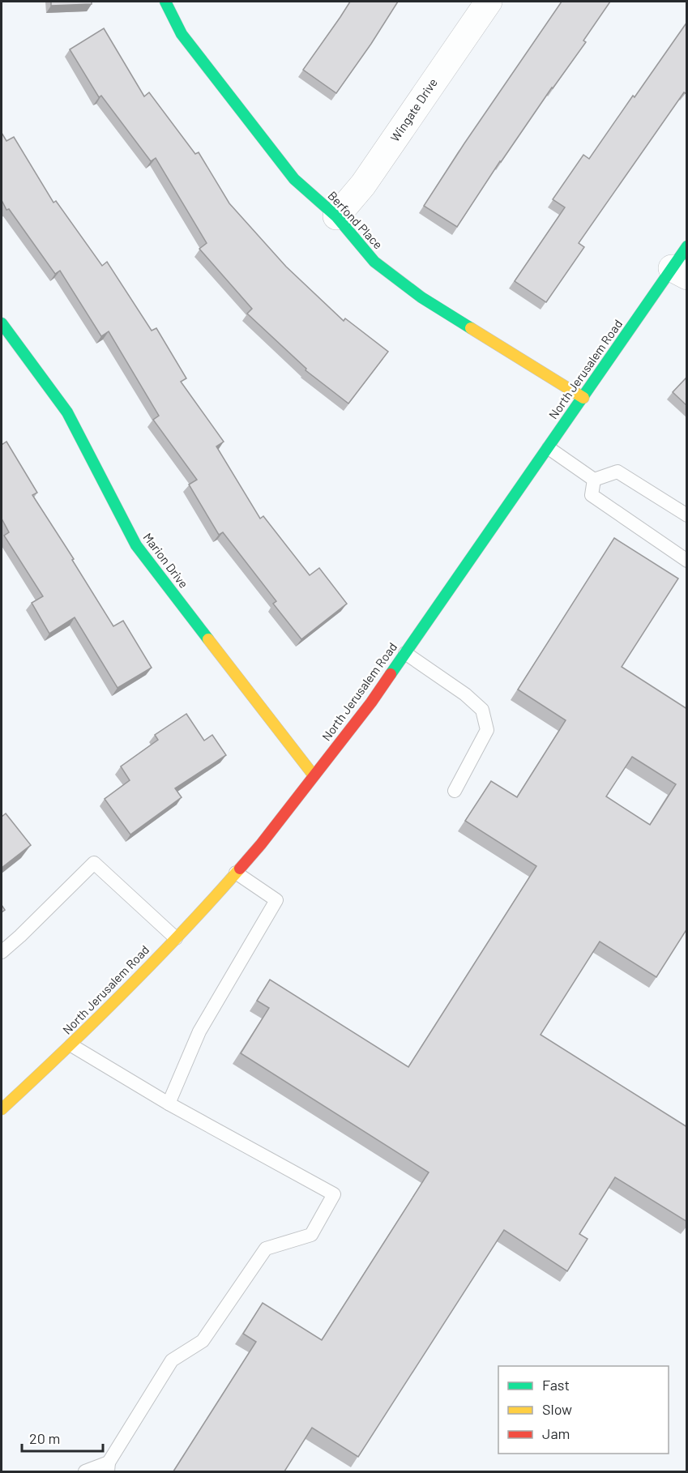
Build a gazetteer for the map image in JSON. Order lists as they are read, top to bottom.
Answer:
{
  "streets": {
    "street": [
      "Wingate Drive",
      "Berfond Place",
      "North Jerusalem Road",
      "Marion Drive"
    ]
  },
  "crossings": [
    ["Wingate Drive", "Berfond Place"],
    ["Berfond Place", "North Jerusalem Road"],
    ["North Jerusalem Road", "Marion Drive"]
  ],
  "legend": ["Fast", "Slow", "Jam"],
  "scale_bar": "20 m"
}
